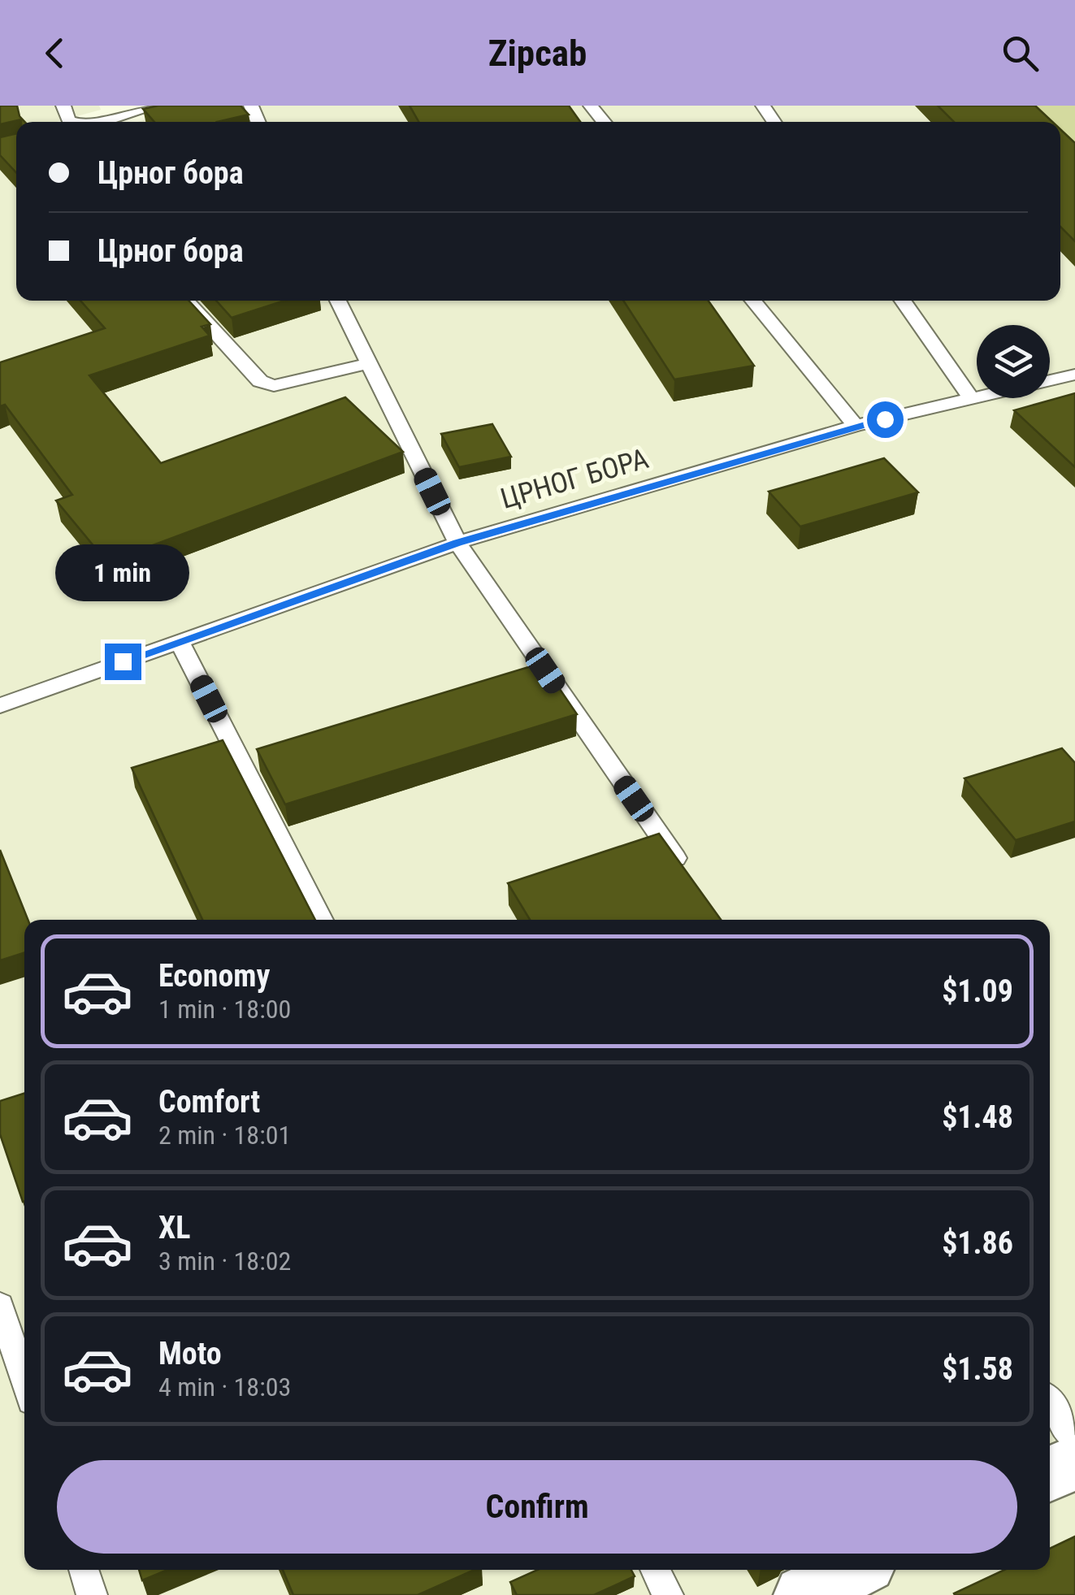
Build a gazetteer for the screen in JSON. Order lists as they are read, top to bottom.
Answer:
{
  "streets": {
    "lane": ["ЦРНОГ БОРА"]
  },
  "page": {
    "header": "Zipcab",
    "banner": ["Црног бора", "Црног бора"],
    "bubble": "1 min",
    "list": [
      {
        "name": "Economy",
        "note": "1 min · 18:00",
        "value": "$1.09"
      },
      {
        "name": "Comfort",
        "note": "2 min · 18:01",
        "value": "$1.48"
      },
      {
        "name": "XL",
        "note": "3 min · 18:02",
        "value": "$1.86"
      },
      {
        "name": "Moto",
        "note": "4 min · 18:03",
        "value": "$1.58"
      }
    ],
    "buttons": "Confirm"
  }
}
